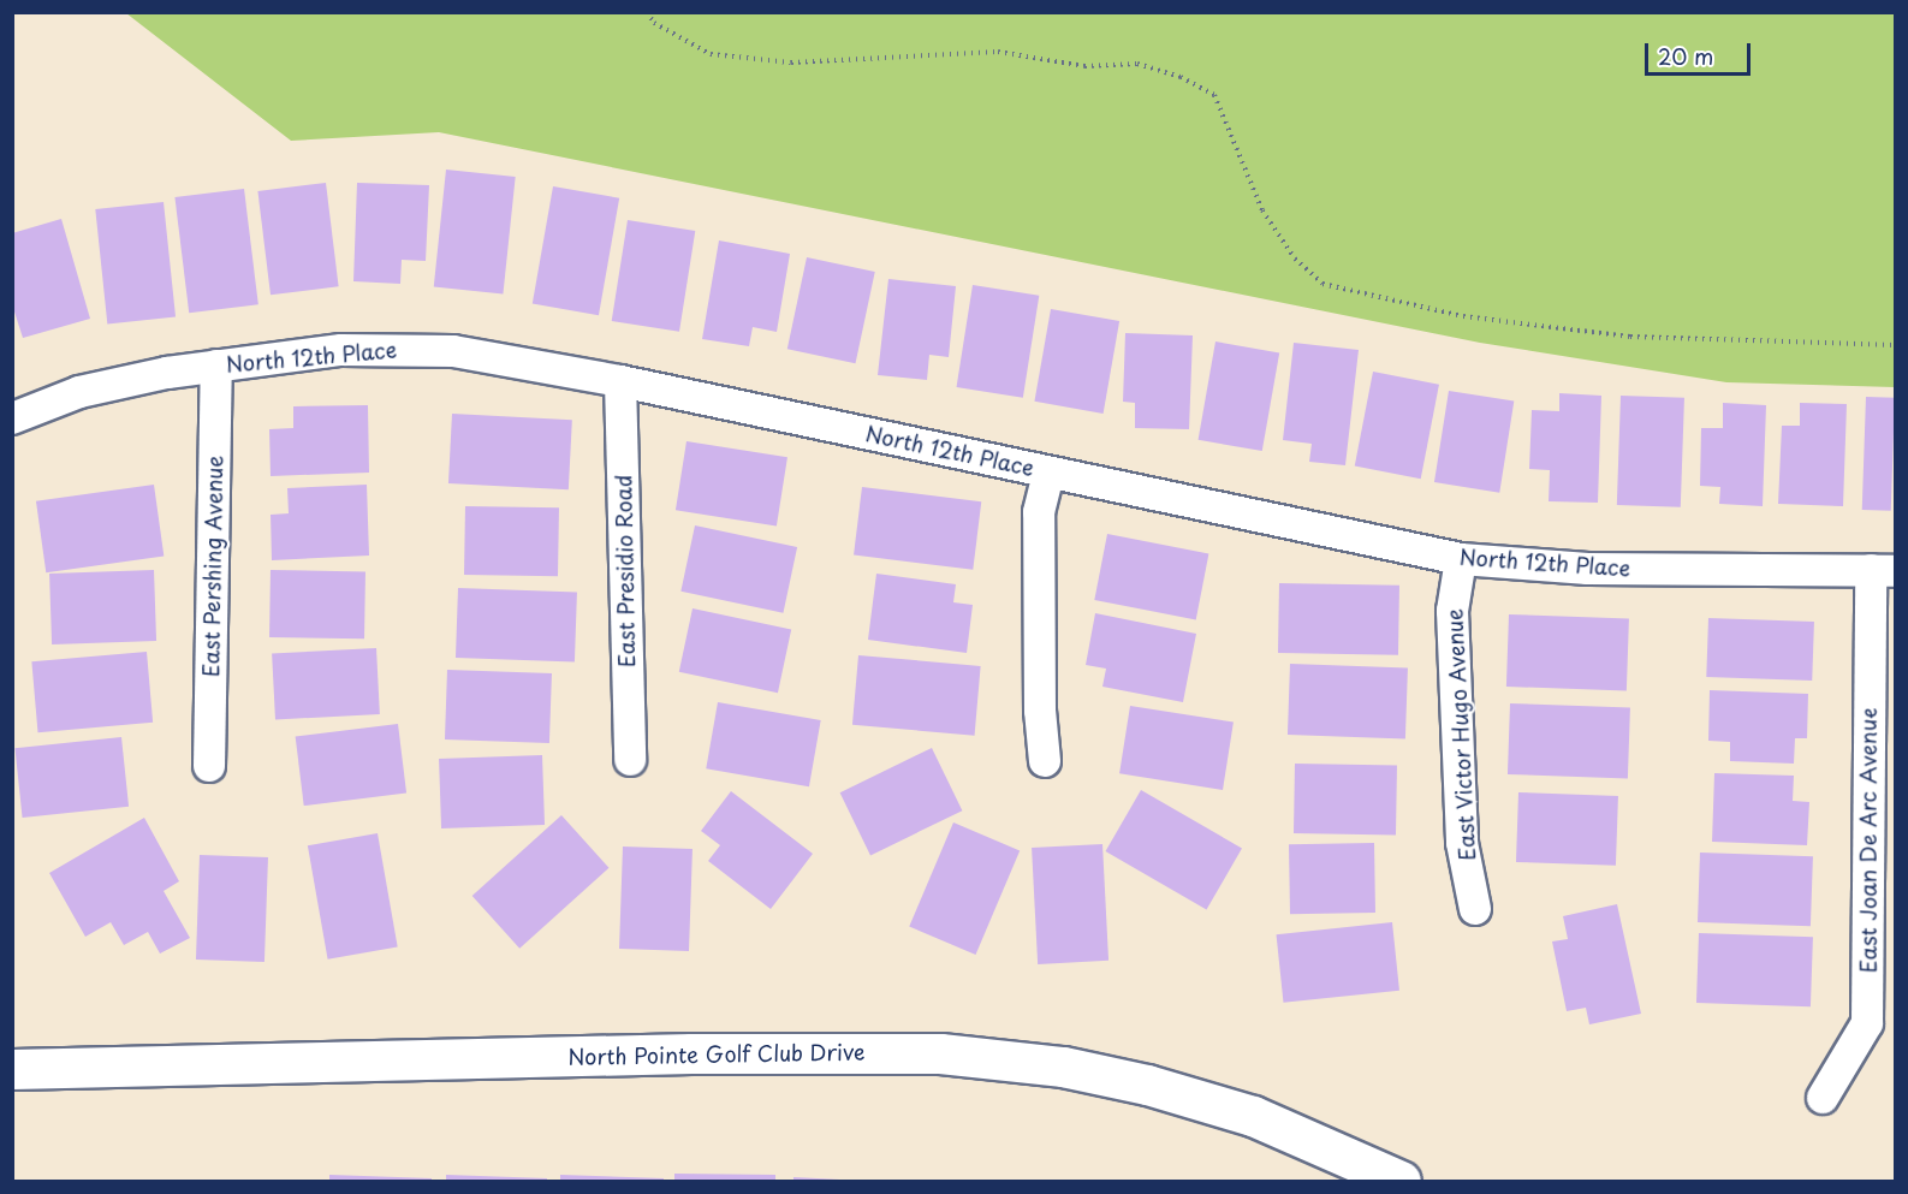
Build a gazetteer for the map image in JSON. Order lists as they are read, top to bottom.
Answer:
{
  "streets": {
    "street": [
      "North 12th Place",
      "East Pershing Avenue",
      "East Presidio Road",
      "East Victor Hugo Avenue",
      "East Joan De Arc Avenue",
      "North Pointe Golf Club Drive"
    ]
  },
  "crossings": [
    ["North 12th Place", "East Pershing Avenue"],
    ["North 12th Place", "East Presidio Road"],
    ["North 12th Place", "East Victor Hugo Avenue"],
    ["North 12th Place", "East Joan De Arc Avenue"]
  ],
  "scale_bar": "20 m"
}
